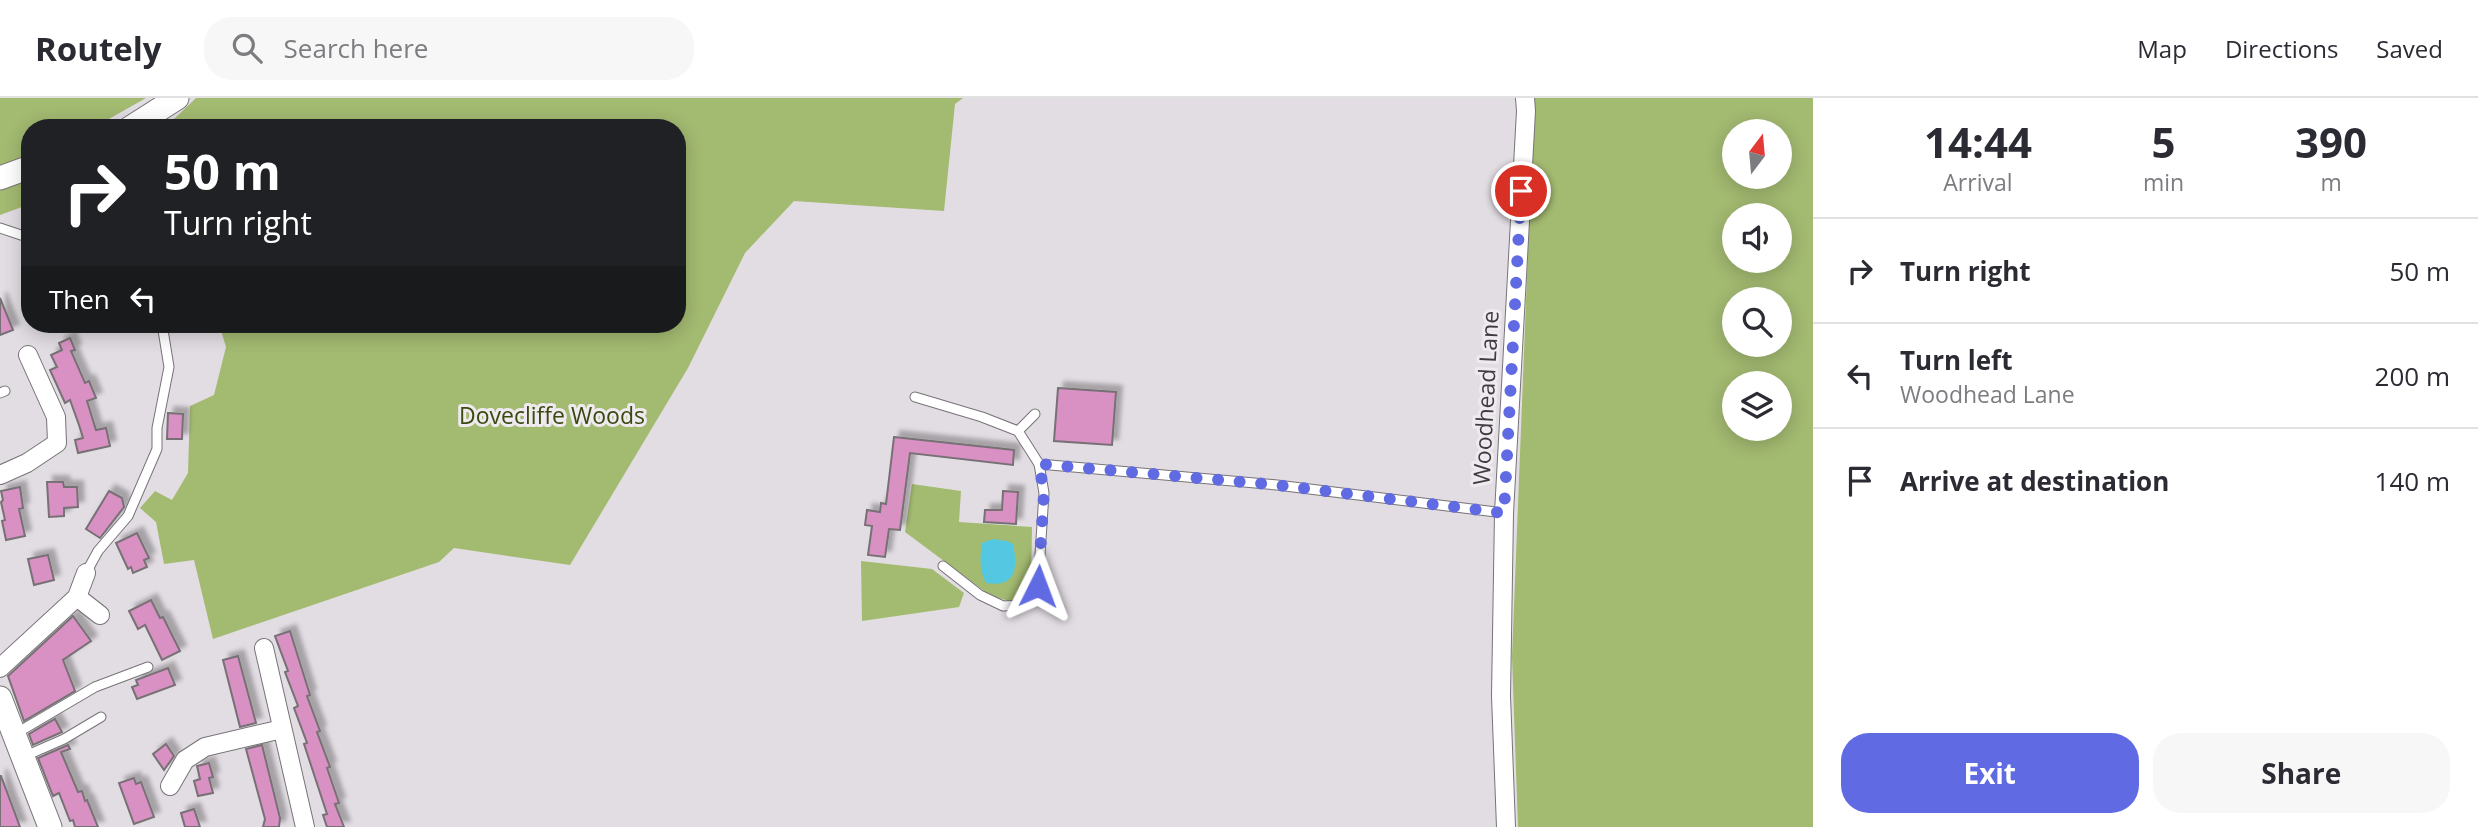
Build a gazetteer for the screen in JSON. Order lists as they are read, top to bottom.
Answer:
{
  "streets": {
    "street": ["Woodhead Lane"]
  },
  "parks": ["Dovecliffe Woods"],
  "north": "top",
  "page": {
    "header": "Routely",
    "search": "Search here",
    "nav": ["Map", "Directions", "Saved"],
    "eta": [
      "14:44",
      "Arrival",
      "5",
      "min",
      "390",
      "m"
    ],
    "turn": ["50 m", "Turn right"],
    "list": [
      {
        "name": "Turn right",
        "value": "50 m"
      },
      {
        "name": "Turn left",
        "note": "Woodhead Lane",
        "value": "200 m"
      },
      {
        "name": "Arrive at destination",
        "value": "140 m"
      }
    ],
    "then": "Then",
    "buttons": ["Exit", "Share"]
  }
}
